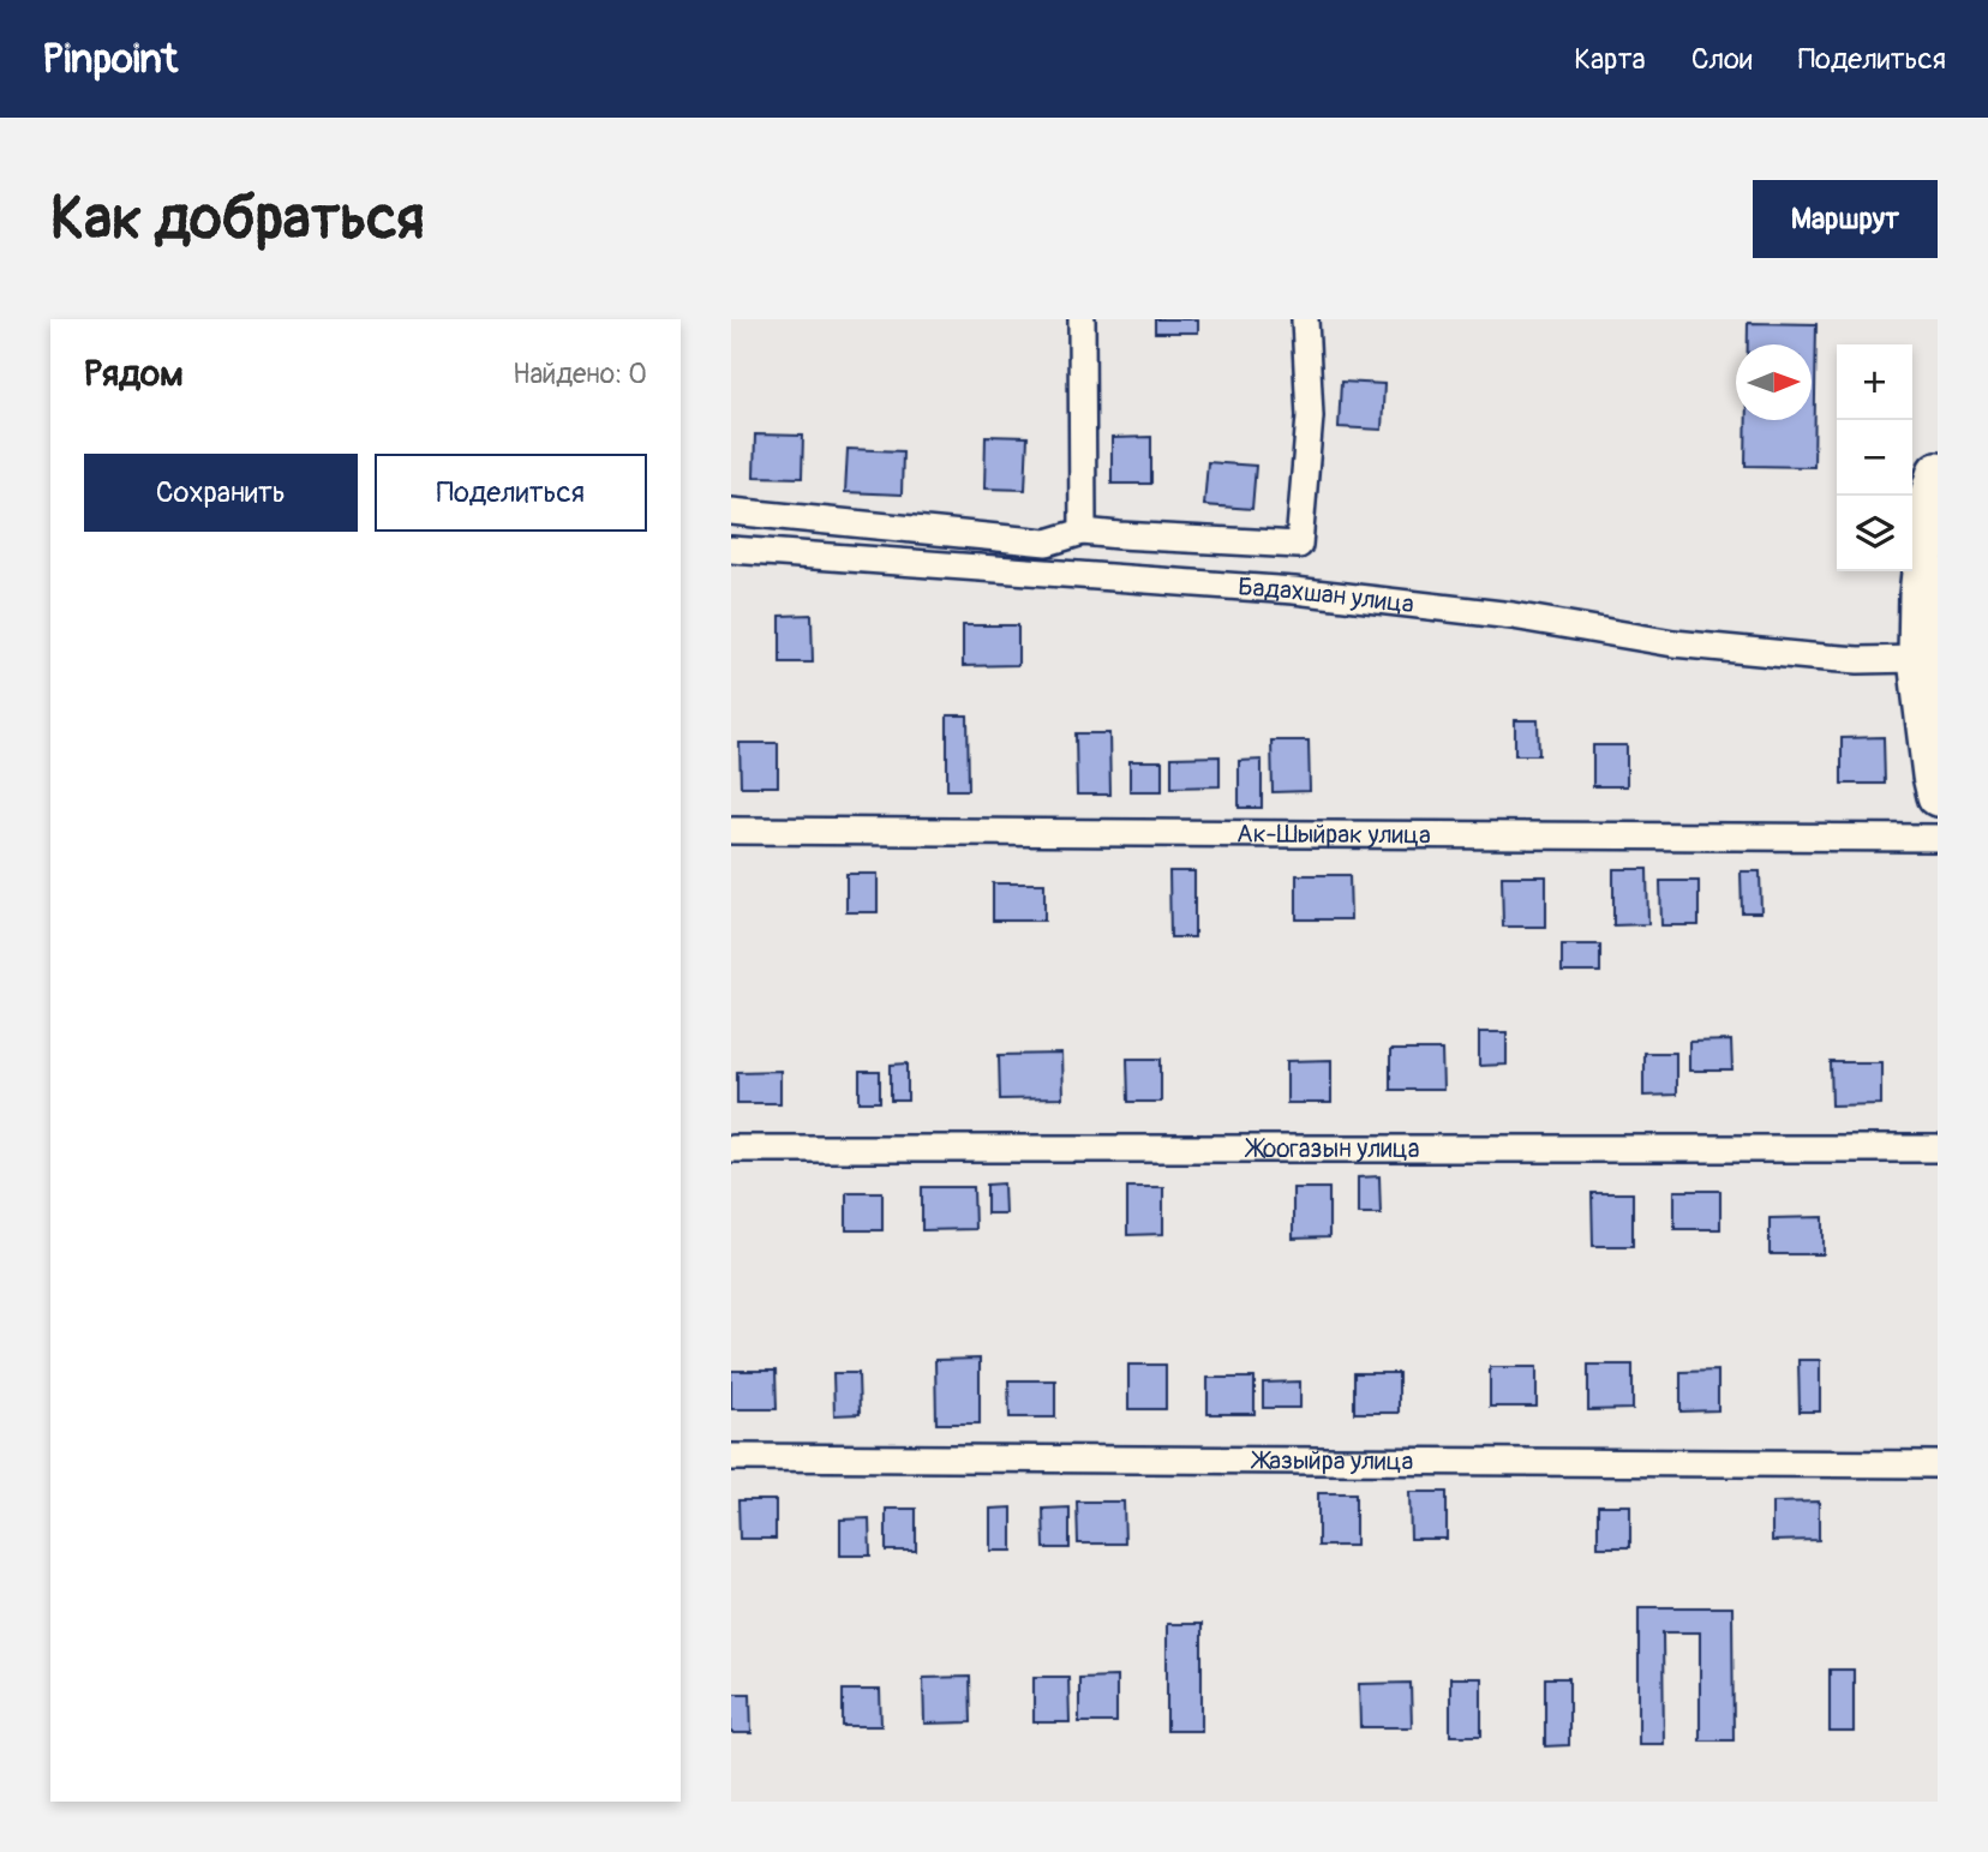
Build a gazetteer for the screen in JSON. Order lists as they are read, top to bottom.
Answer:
{
  "streets": {
    "street": [
      "Бадахшан улица",
      "Ак-Шыйрак улица",
      "Жоогазын улица",
      "Жазыйра улица"
    ]
  },
  "north": "right",
  "page": {
    "header": "Pinpoint",
    "nav": ["Карта", "Слои", "Поделиться"],
    "buttons": [
      "Маршрут",
      ["Сохранить", "Поделиться"]
    ],
    "title": "Как добраться",
    "heading": ["Рядом", "Найдено: 0"],
    "map_buttons": ["+", "−"]
  }
}
